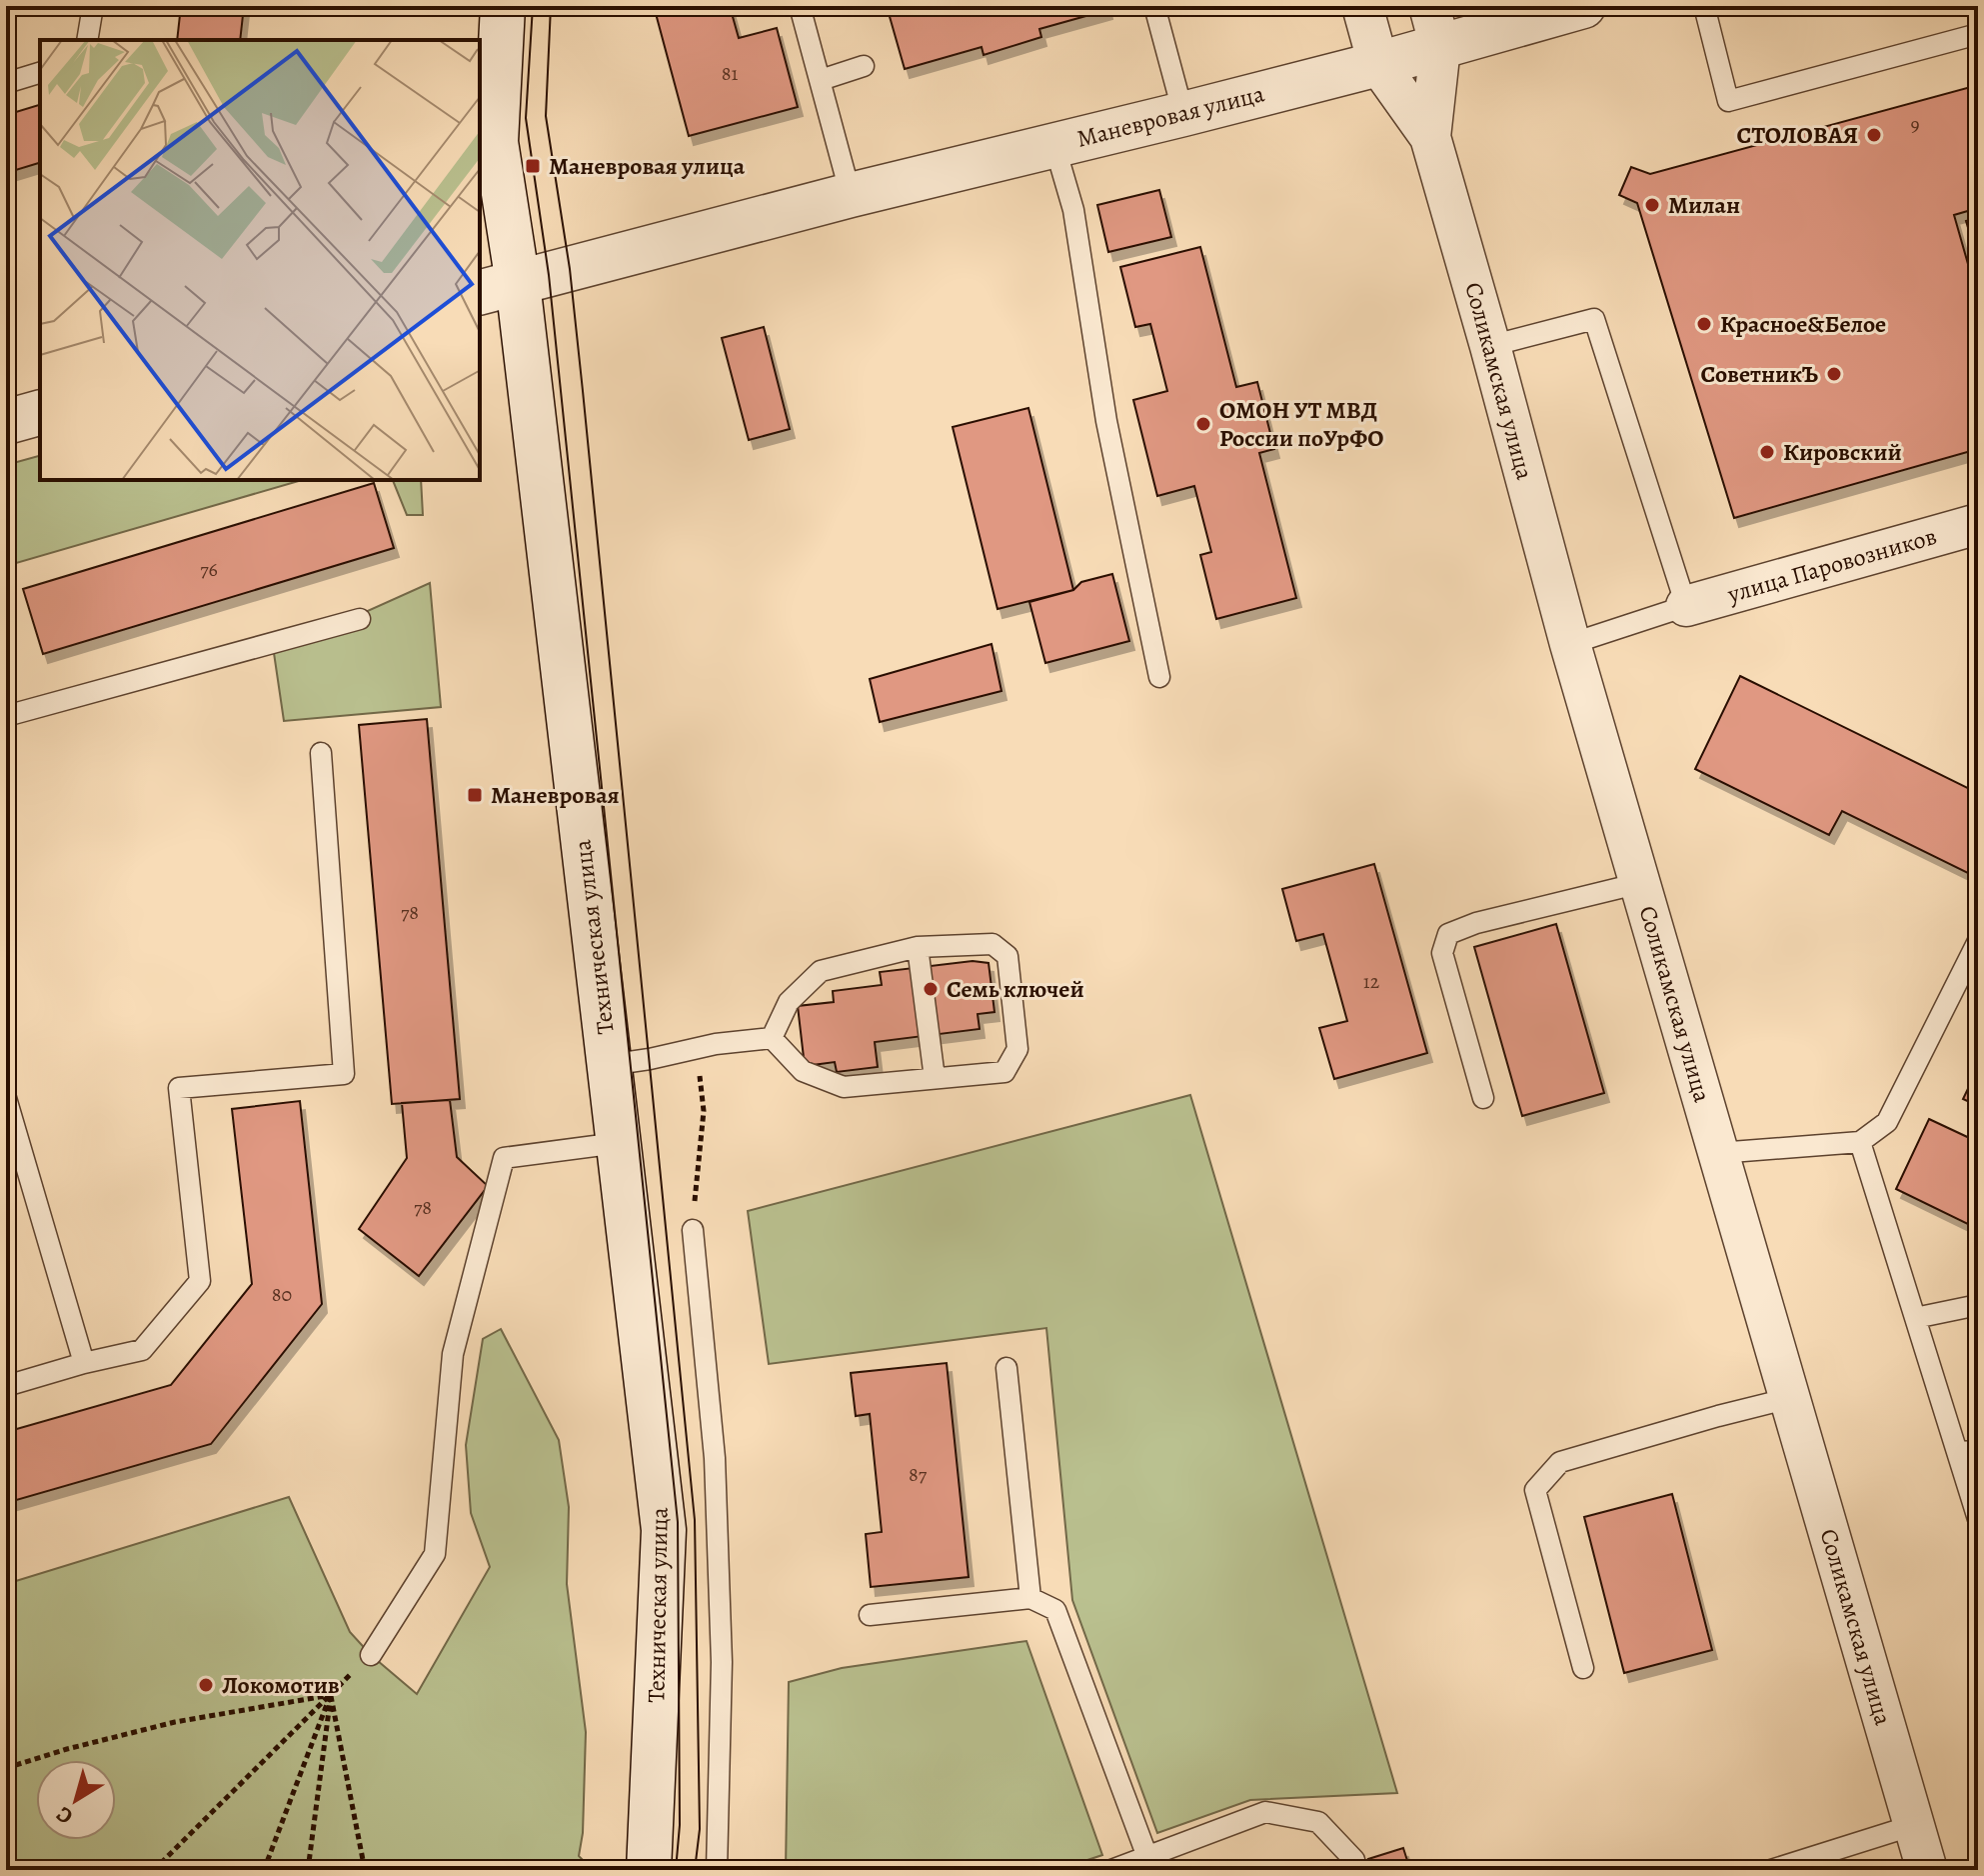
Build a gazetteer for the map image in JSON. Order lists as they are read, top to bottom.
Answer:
{
  "streets": {
    "main road": ["Маневровая улица", "Техническая улица"],
    "street": ["Соликамская улица", "улица Паровозников"]
  },
  "crossings": [
    ["Маневровая улица", "Соликамская улица"],
    ["Маневровая улица", "Техническая улица"]
  ],
  "places": {
    "other": [
      "СТОЛОВАЯ",
      "Милан",
      "Красное&Белое",
      "СоветникЪ",
      "ОМОН УТ МВД России поУрФО",
      "Кировский",
      "Семь ключей",
      "Локомотив"
    ],
    "transit": ["Маневровая улица", "Маневровая"]
  },
  "house_numbers": [
    "81",
    "9",
    "76",
    "78",
    "12",
    "78",
    "80",
    "87"
  ],
  "north": "bottom left"
}
